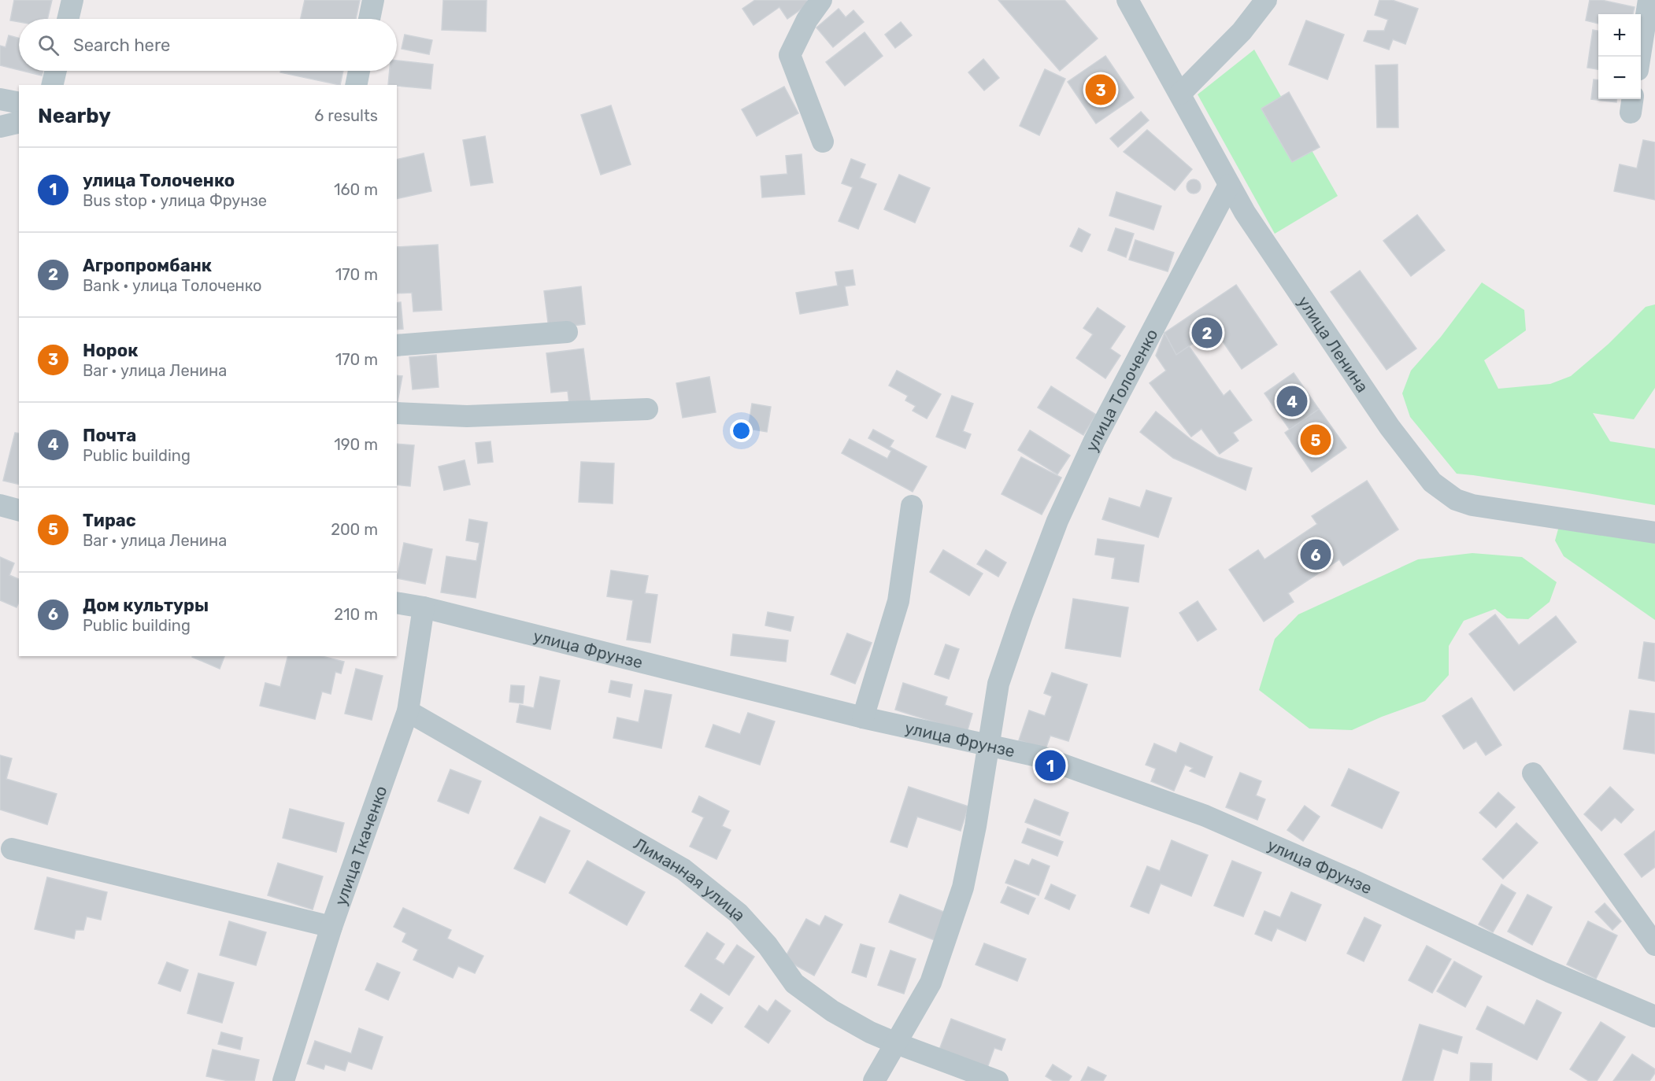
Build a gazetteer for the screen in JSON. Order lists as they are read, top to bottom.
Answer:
{
  "streets": {
    "street": [
      "улица Ленина",
      "улица Толоченко",
      "улица Фрунзе",
      "улица Ткаченко",
      "Лиманная улица"
    ]
  },
  "crossings": [
    ["улица Ленина", "улица Толоченко"],
    ["улица Толоченко", "улица Фрунзе"],
    ["улица Толоченко", "Лиманная улица"],
    ["улица Фрунзе", "улица Ткаченко"],
    ["улица Ткаченко", "Лиманная улица"]
  ],
  "page": {
    "map_buttons": ["+", "−"],
    "search": "Search here",
    "pins": [
      "3",
      "2",
      "4",
      "5",
      "6",
      "1"
    ],
    "heading": ["Nearby", "6 results"],
    "list": [
      {
        "mark": "1",
        "name": "улица Толоченко",
        "note": "Bus stop · улица Фрунзе",
        "value": "160 m"
      },
      {
        "mark": "2",
        "name": "Агропромбанк",
        "note": "Bank · улица Толоченко",
        "value": "170 m"
      },
      {
        "mark": "3",
        "name": "Норок",
        "note": "Bar · улица Ленина",
        "value": "170 m"
      },
      {
        "mark": "4",
        "name": "Почта",
        "note": "Public building",
        "value": "190 m"
      },
      {
        "mark": "5",
        "name": "Тирас",
        "note": "Bar · улица Ленина",
        "value": "200 m"
      },
      {
        "mark": "6",
        "name": "Дом культуры",
        "note": "Public building",
        "value": "210 m"
      }
    ]
  }
}
